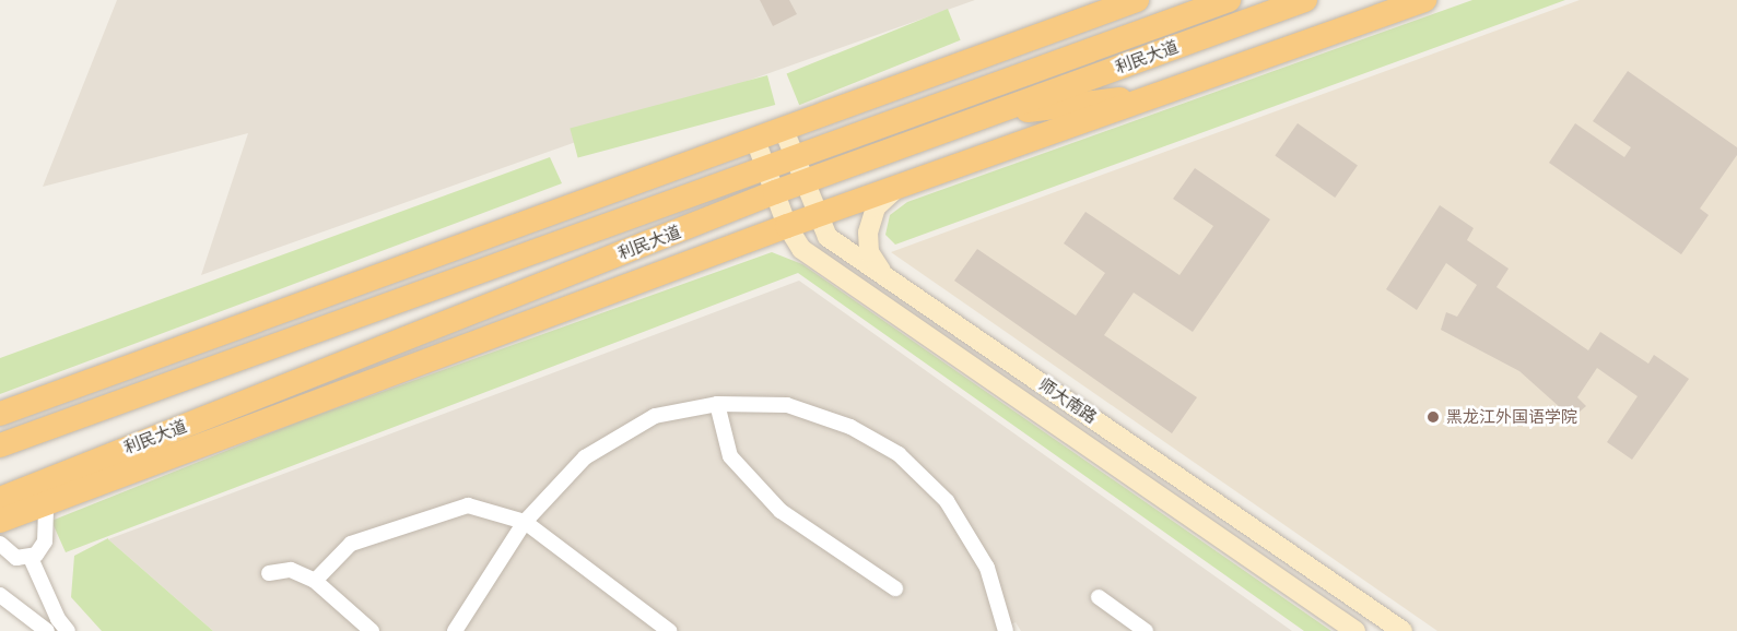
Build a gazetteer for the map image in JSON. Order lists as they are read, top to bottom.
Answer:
{
  "streets": {
    "highway": ["利民大道"],
    "main road": ["师大南路"]
  },
  "crossings": [
    ["利民大道", "师大南路"]
  ],
  "places": ["黑龙江外国语学院"]
}
